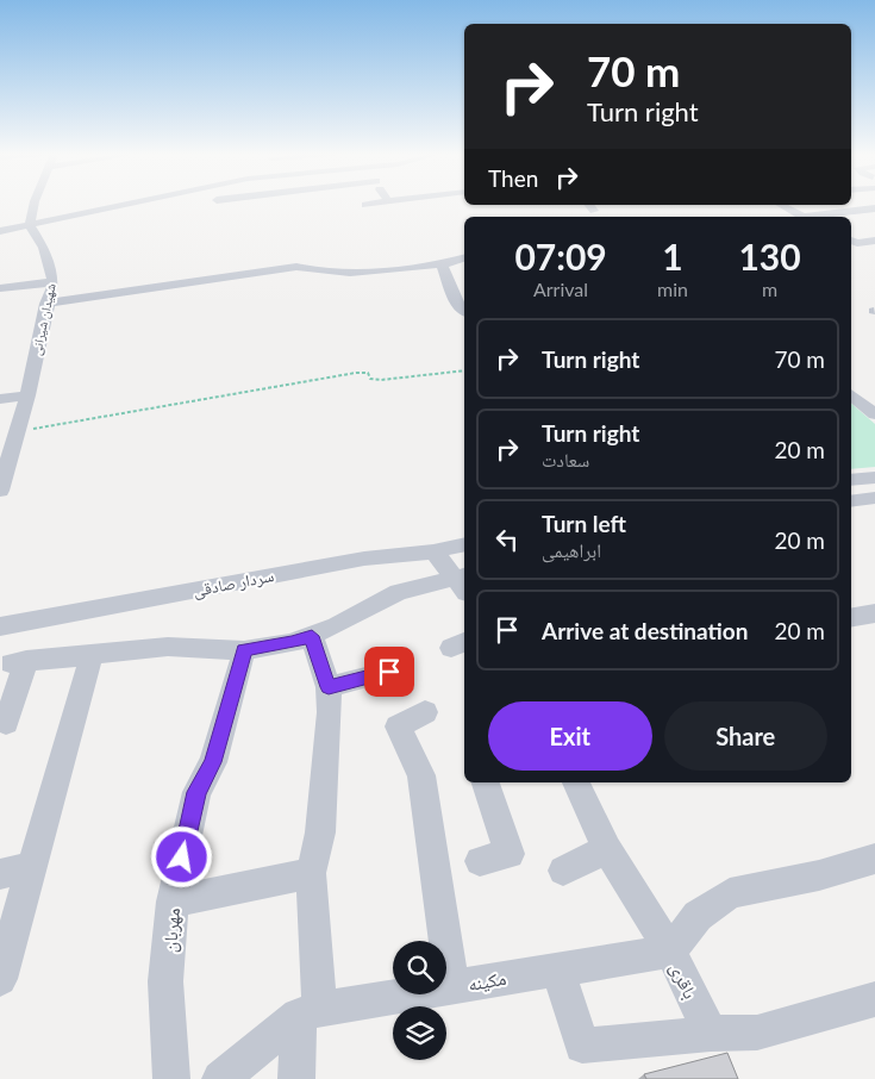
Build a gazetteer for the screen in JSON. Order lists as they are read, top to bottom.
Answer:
{
  "streets": {
    "street": [
      "شهیدان شیرانی",
      "سردار صادقی",
      "مهربان",
      "مکینه",
      "باقری"
    ]
  },
  "crossings": [
    ["مکینه", "باقری"]
  ],
  "page": {
    "turn": ["70 m", "Turn right"],
    "then": "Then",
    "eta": [
      "07:09",
      "Arrival",
      "1",
      "min",
      "130",
      "m"
    ],
    "list": [
      {
        "name": "Turn right",
        "value": "70 m"
      },
      {
        "name": "Turn right",
        "note": "سعادت",
        "value": "20 m"
      },
      {
        "name": "Turn left",
        "note": "ابراهیمی",
        "value": "20 m"
      },
      {
        "name": "Arrive at destination",
        "value": "20 m"
      }
    ],
    "buttons": ["Exit", "Share"]
  }
}
